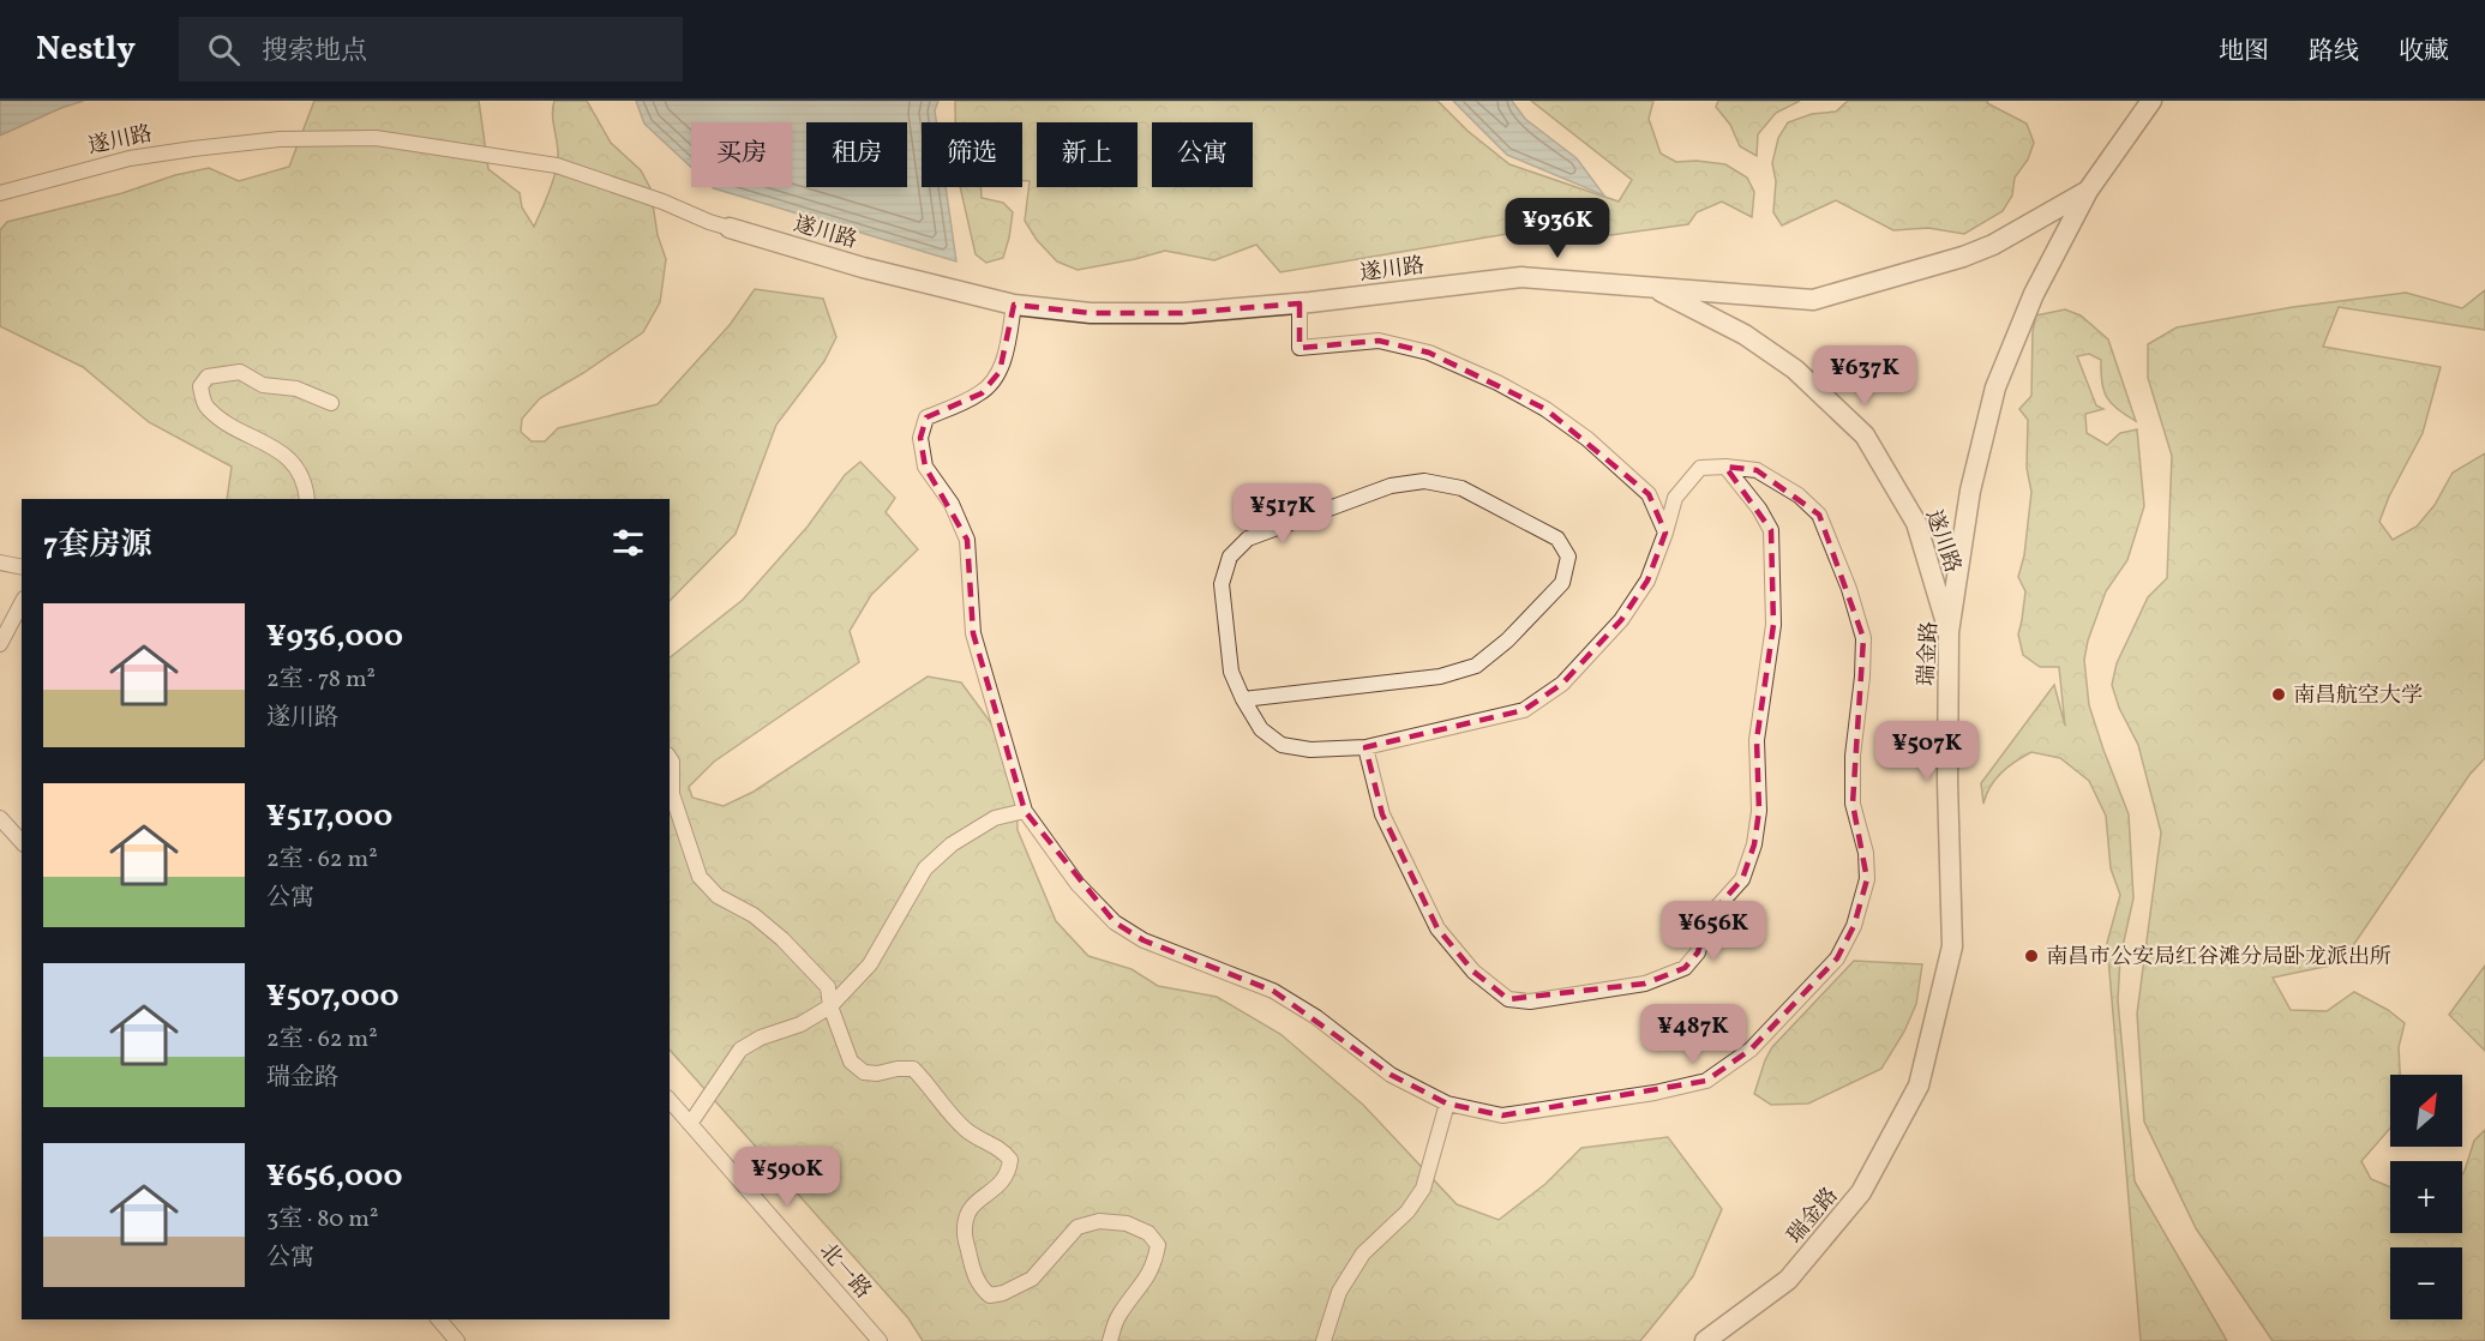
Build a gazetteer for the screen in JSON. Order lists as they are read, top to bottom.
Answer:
{
  "streets": {
    "street": ["遂川路", "瑞金路", "北一路"]
  },
  "crossings": [
    ["遂川路", "瑞金路"]
  ],
  "places": ["南昌航空大学", "南昌市公安局红谷滩分局卧龙派出所"],
  "north": "top right",
  "page": {
    "header": "Nestly",
    "search": "搜索地点",
    "nav": ["地图", "路线", "收藏"],
    "chip": [
      "买房",
      "租房",
      "筛选",
      "新上",
      "公寓"
    ],
    "price": [
      "¥936K",
      "¥637K",
      "¥517K",
      "¥507K",
      "¥656K",
      "¥487K",
      "¥590K"
    ],
    "heading": "7套房源",
    "list": [
      {
        "name": "¥936,000",
        "note": "2室 · 78 m² · 遂川路"
      },
      {
        "name": "¥517,000",
        "note": "2室 · 62 m² · 公寓"
      },
      {
        "name": "¥507,000",
        "note": "2室 · 62 m² · 瑞金路"
      },
      {
        "name": "¥656,000",
        "note": "3室 · 80 m² · 公寓"
      }
    ],
    "map_buttons": ["+", "−"]
  }
}
